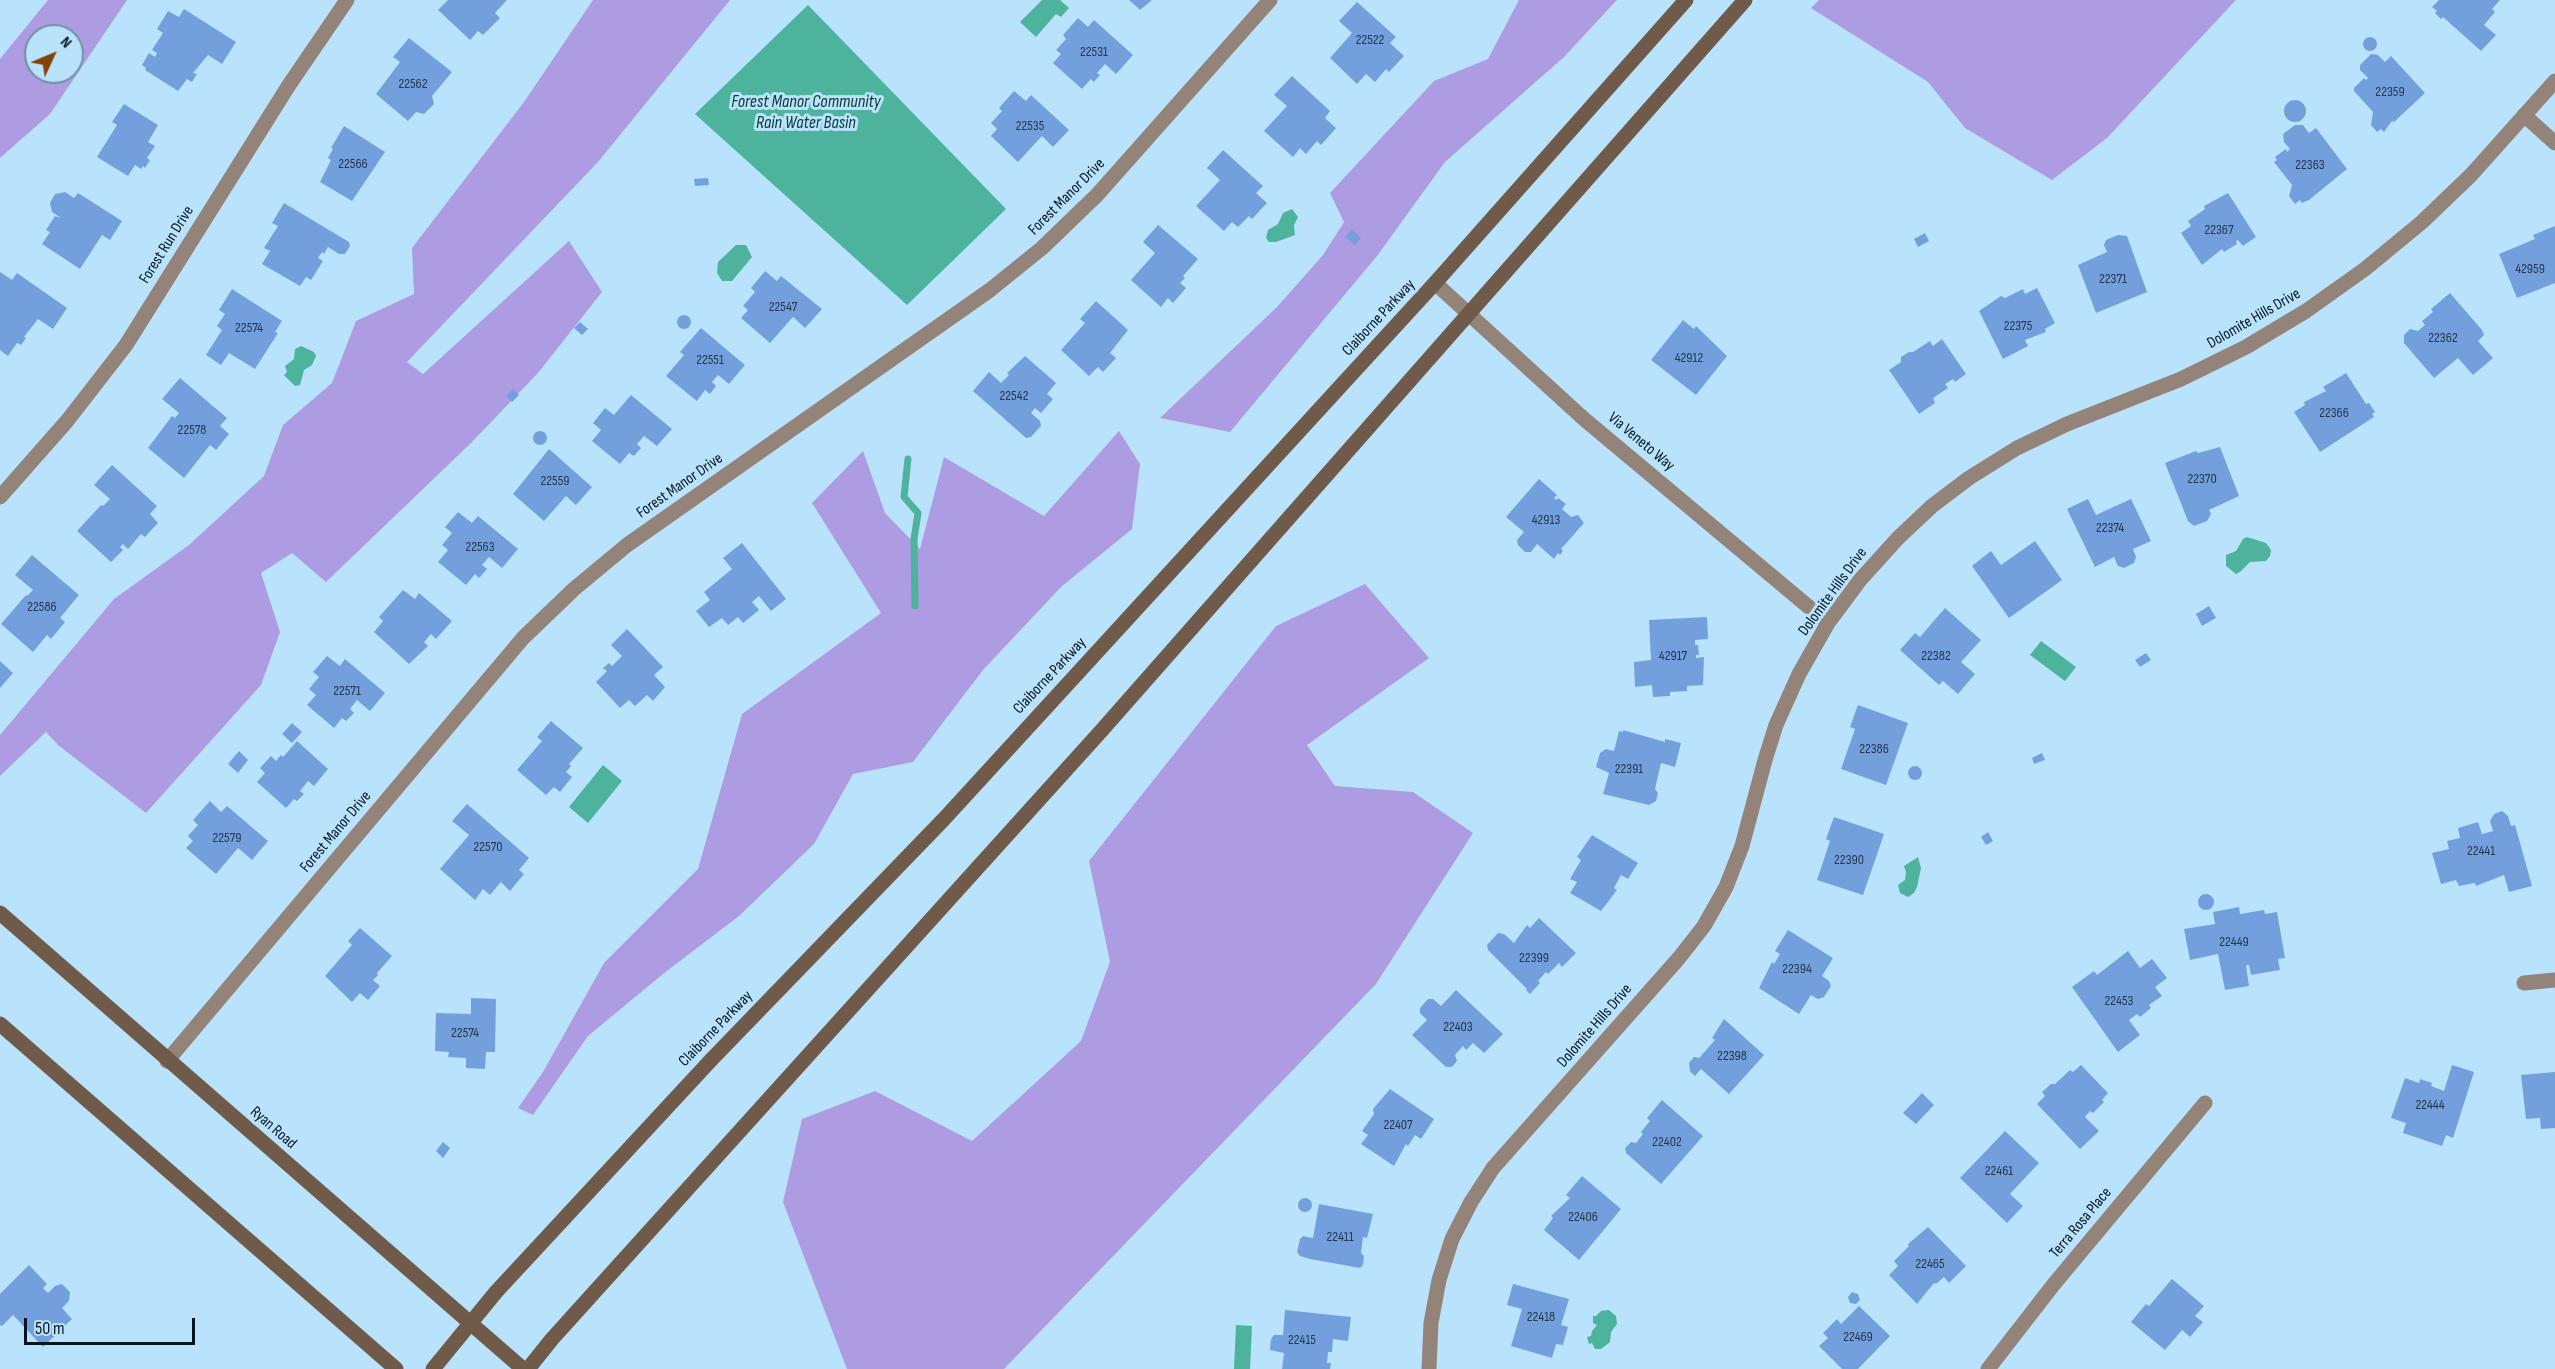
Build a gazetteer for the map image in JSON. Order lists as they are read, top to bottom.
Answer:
{
  "streets": {
    "main road": ["Claiborne Parkway", "Ryan Road"],
    "street": [
      "Forest Manor Drive",
      "Forest Run Drive",
      "Dolomite Hills Drive",
      "Via Veneto Way",
      "Terra Rosa Place"
    ]
  },
  "crossings": [
    ["Forest Manor Drive", "Ryan Road"],
    ["Claiborne Parkway", "Via Veneto Way"],
    ["Claiborne Parkway", "Ryan Road"],
    ["Dolomite Hills Drive", "Via Veneto Way"]
  ],
  "water": ["Forest Manor Community Rain Water Basin"],
  "house_numbers": [
    "22522",
    "22531",
    "22562",
    "22359",
    "22535",
    "22566",
    "22363",
    "22367",
    "42959",
    "22371",
    "22547",
    "22375",
    "22574",
    "22362",
    "42912",
    "22551",
    "22542",
    "22366",
    "22578",
    "22370",
    "22559",
    "42913",
    "22374",
    "22563",
    "22586",
    "42917",
    "22382",
    "22571",
    "22386",
    "22391",
    "22579",
    "22570",
    "22441",
    "22390",
    "22449",
    "22399",
    "22394",
    "22453",
    "22403",
    "22574",
    "22398",
    "22444",
    "22407",
    "22402",
    "22461",
    "22406",
    "22411",
    "22465",
    "22418",
    "22469",
    "22415"
  ],
  "scale_bar": "50 m",
  "north": "top right"
}
